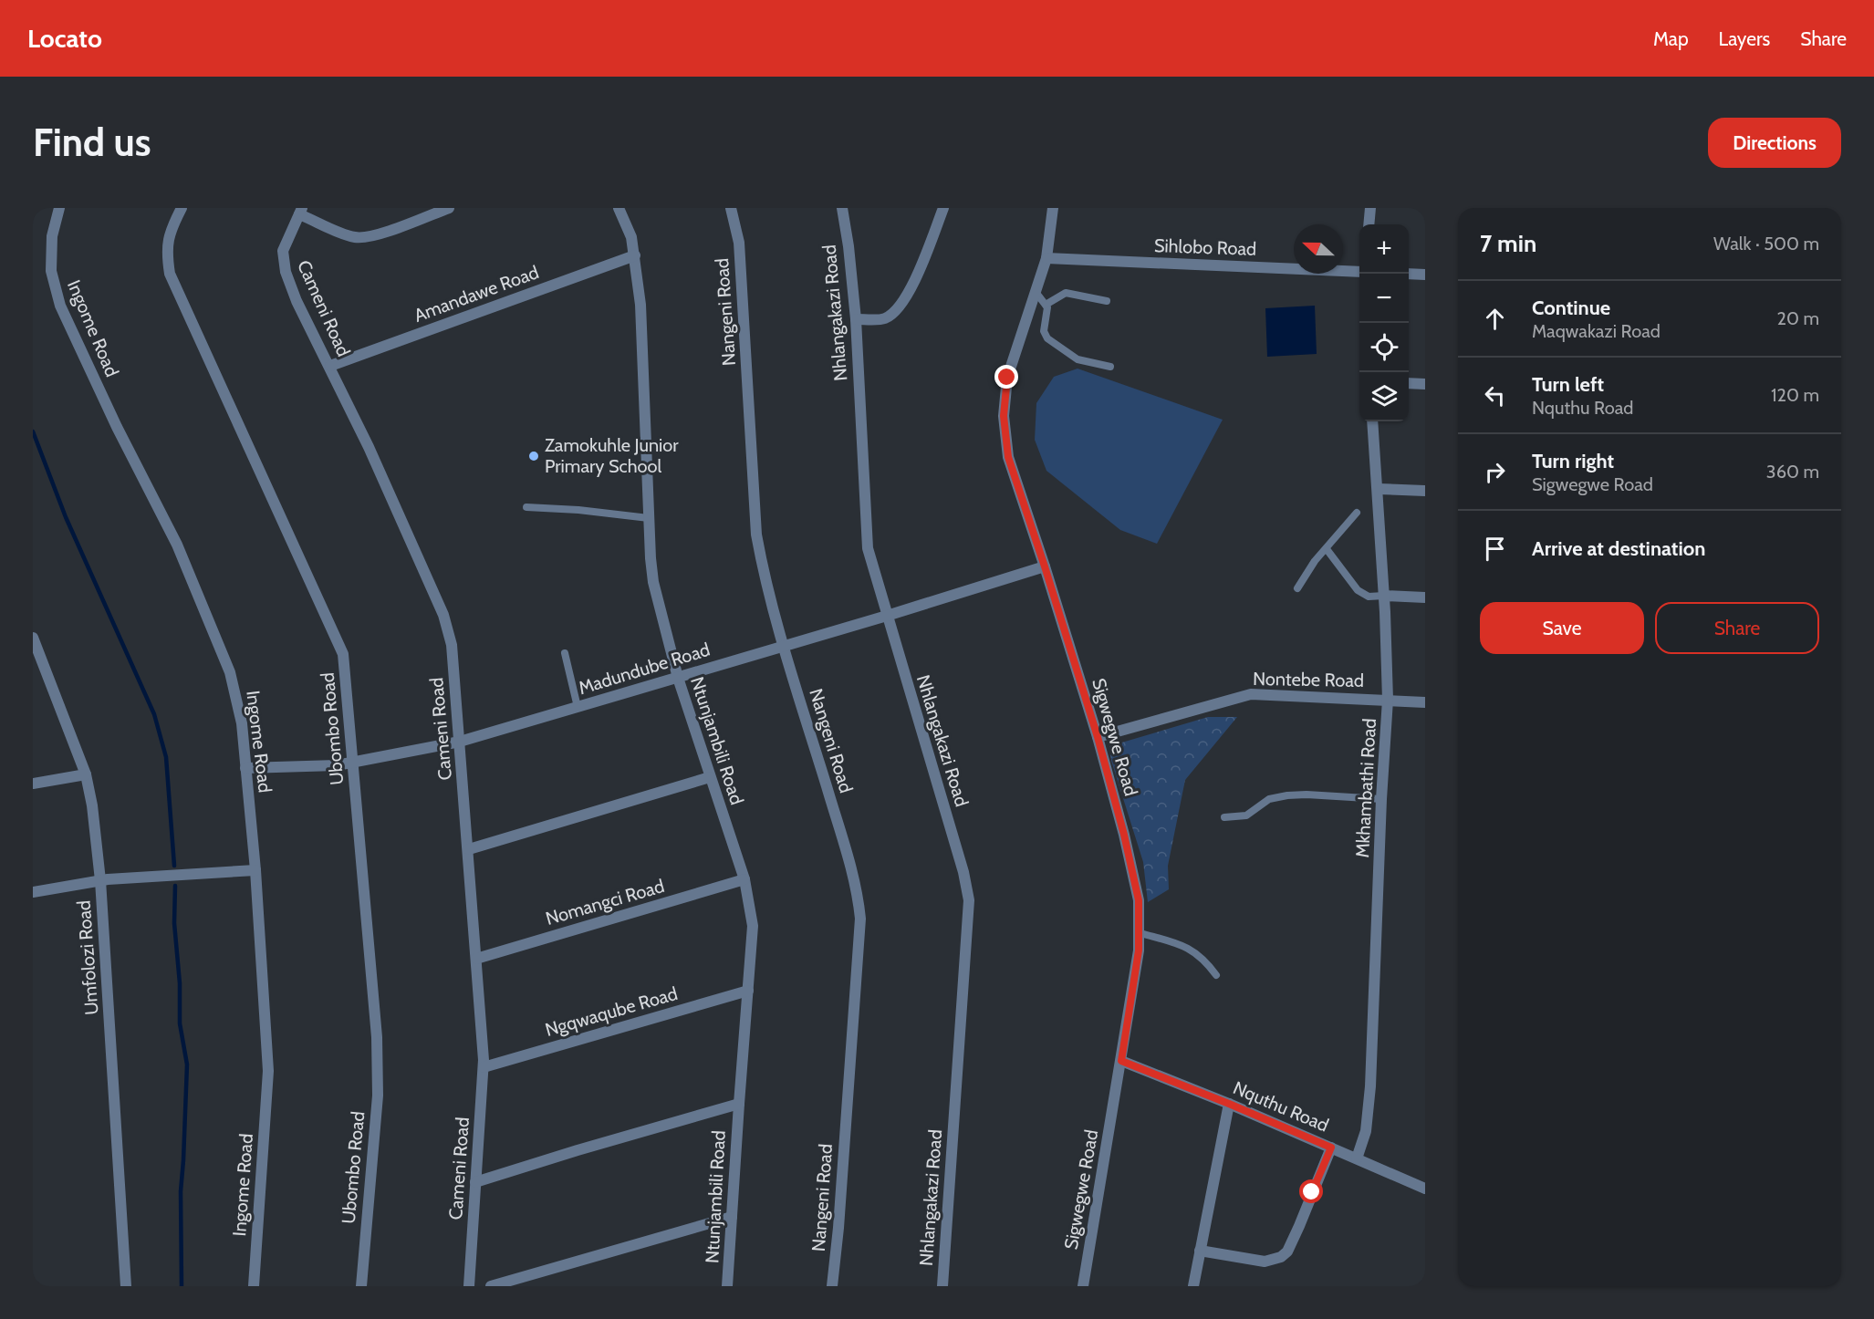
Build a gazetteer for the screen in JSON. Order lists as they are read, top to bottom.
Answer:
{
  "streets": {
    "street": [
      "Sihlobo Road",
      "Amandawe Road",
      "Cameni Road",
      "Nangeni Road",
      "Nhlangakazi Road",
      "Ingome Road",
      "Madundube Road",
      "Nontebe Road",
      "Ubombo Road",
      "Sigwegwe Road",
      "Ntunjambili Road",
      "Mkhambathi Road",
      "Nomangci Road",
      "Umfolozi Road",
      "Ngqwaqube Road",
      "Nquthu Road"
    ]
  },
  "crossings": [
    ["Sihlobo Road", "Sigwegwe Road"],
    ["Amandawe Road", "Cameni Road"],
    ["Amandawe Road", "Ntunjambili Road"],
    ["Cameni Road", "Madundube Road"],
    ["Cameni Road", "Nomangci Road"],
    ["Cameni Road", "Ngqwaqube Road"],
    ["Nangeni Road", "Madundube Road"],
    ["Nhlangakazi Road", "Madundube Road"],
    ["Ingome Road", "Madundube Road"],
    ["Madundube Road", "Ubombo Road"],
    ["Madundube Road", "Sigwegwe Road"],
    ["Madundube Road", "Ntunjambili Road"],
    ["Nontebe Road", "Sigwegwe Road"],
    ["Nontebe Road", "Mkhambathi Road"],
    ["Sigwegwe Road", "Nquthu Road"],
    ["Ntunjambili Road", "Nomangci Road"],
    ["Ntunjambili Road", "Ngqwaqube Road"],
    ["Mkhambathi Road", "Nquthu Road"]
  ],
  "places": ["Zamokuhle Junior Primary School"],
  "north": "left",
  "page": {
    "header": "Locato",
    "nav": ["Map", "Layers", "Share"],
    "buttons": [
      "Directions",
      ["Save", "Share"]
    ],
    "title": "Find us",
    "heading": ["7 min", "Walk · 500 m"],
    "map_buttons": ["+", "−"],
    "list": [
      ["Continue", "Maqwakazi Road", "20 m"],
      ["Turn left", "Nquthu Road", "120 m"],
      ["Turn right", "Sigwegwe Road", "360 m"],
      "Arrive at destination"
    ]
  }
}
